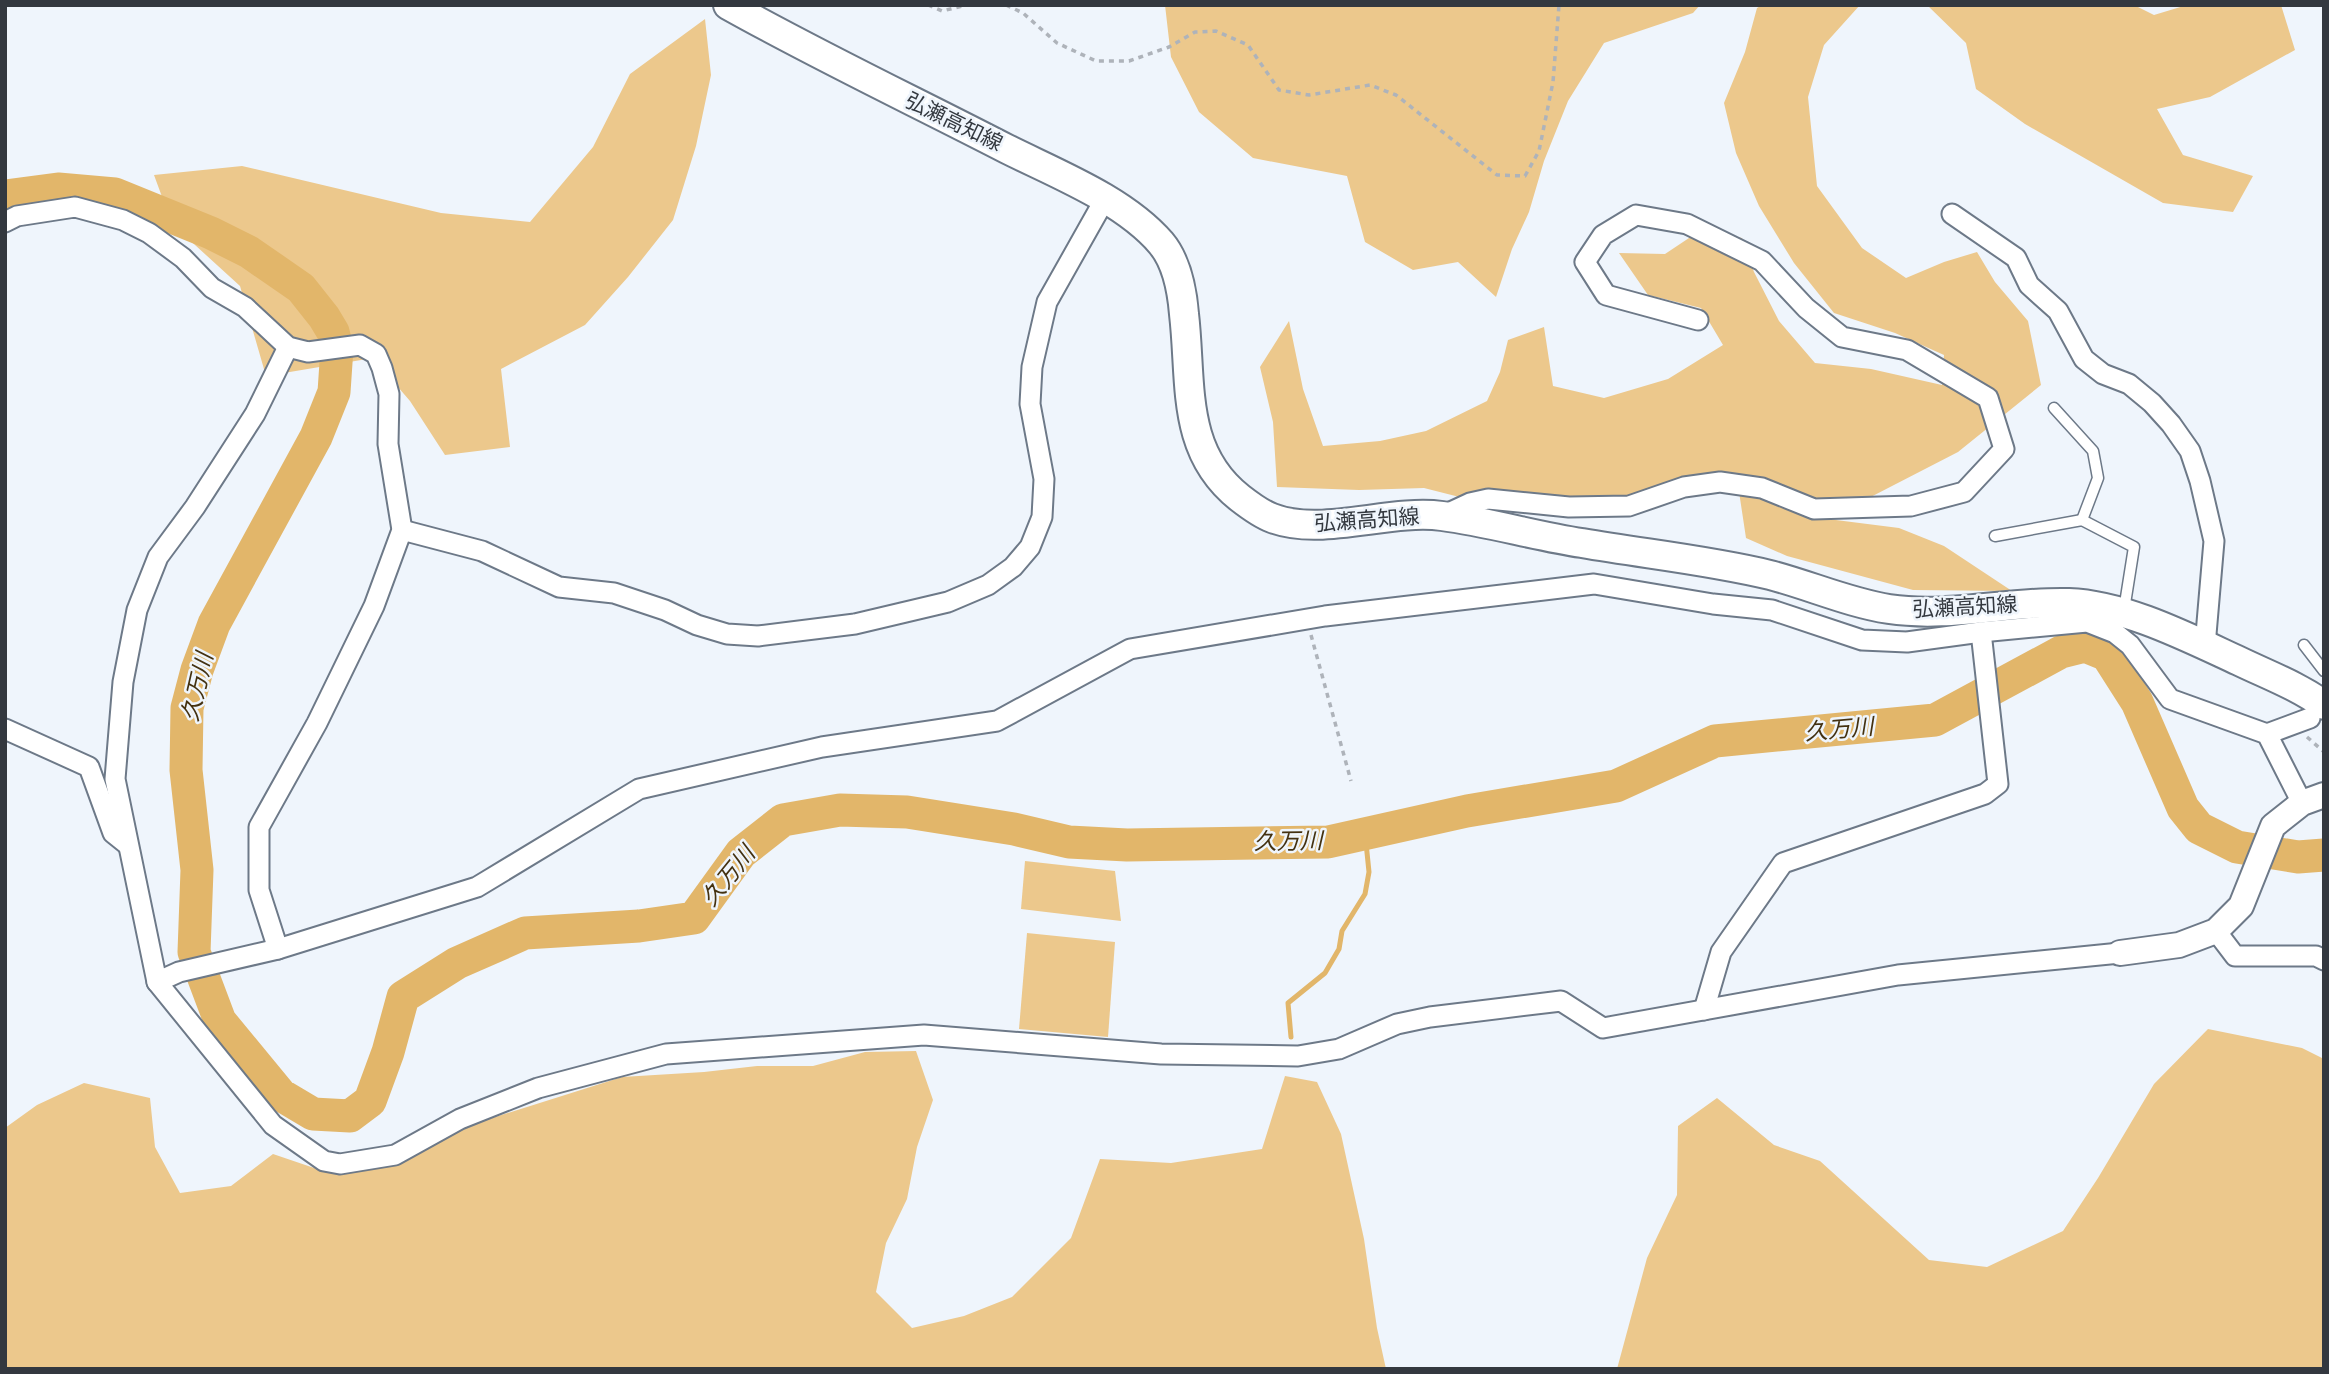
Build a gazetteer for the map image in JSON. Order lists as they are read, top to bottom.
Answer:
{
  "streets": {
    "main road": ["弘瀬高知線"]
  },
  "water": ["久万川"]
}
